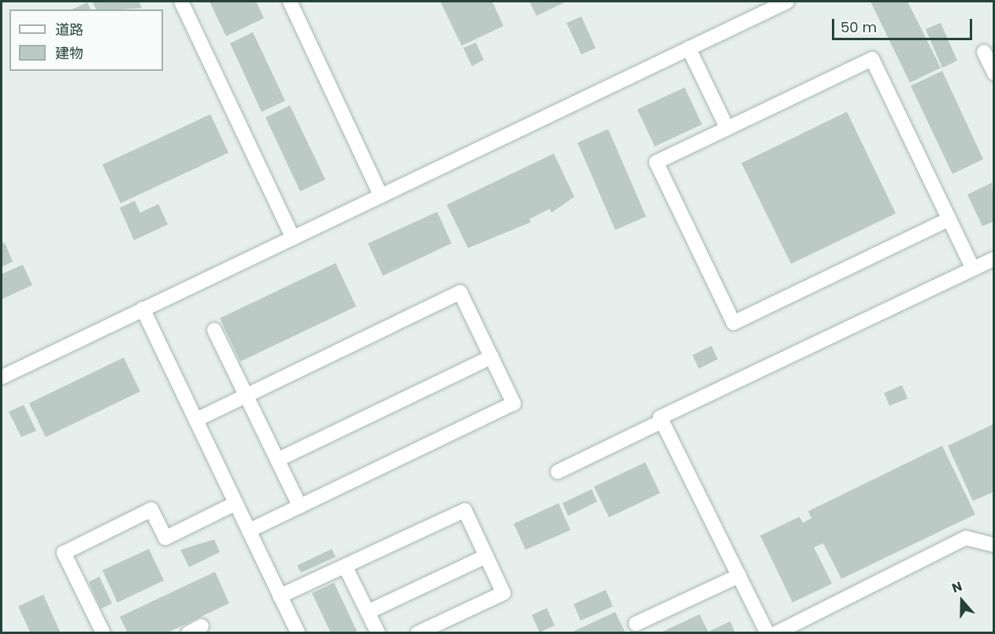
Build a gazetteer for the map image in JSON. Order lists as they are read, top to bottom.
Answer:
{
  "legend": ["道路", "建物"],
  "scale_bar": "50 m",
  "north": "top"
}
